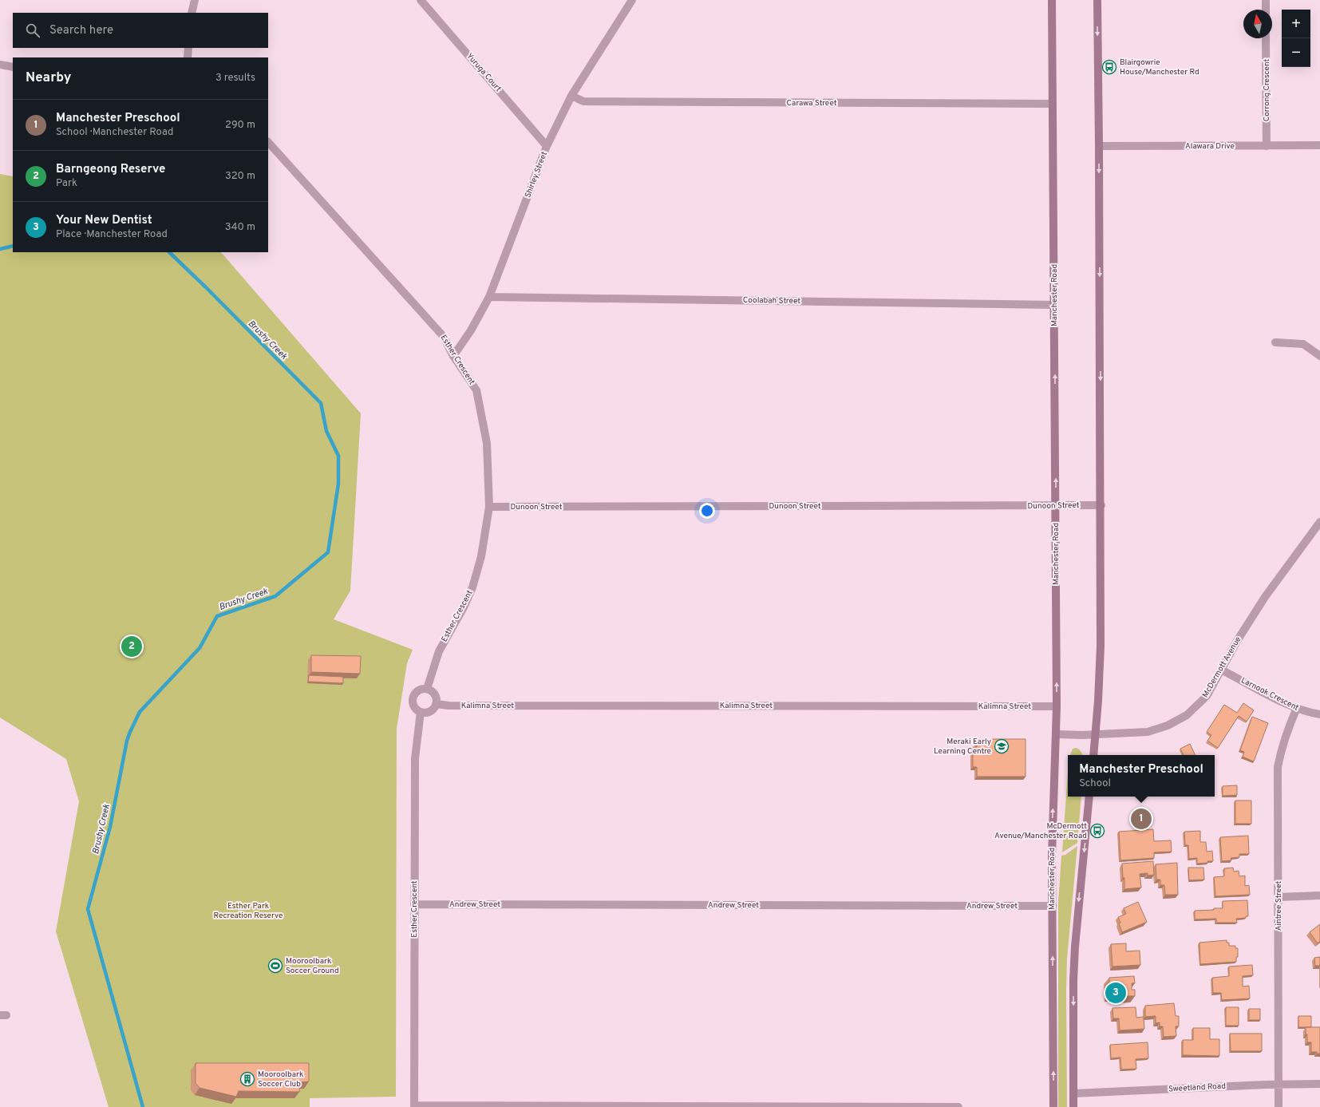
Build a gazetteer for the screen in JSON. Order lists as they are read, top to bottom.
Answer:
{
  "streets": {
    "main road": ["Manchester Road"],
    "street": [
      "Yuruga Court",
      "Corrong Crescent",
      "Carawa Street",
      "Alawara Drive",
      "Shirley Street",
      "Coolabah Street",
      "Esther Crescent",
      "Dunoon Street",
      "McDermott Avenue",
      "Larnook Crescent",
      "Kalimna Street",
      "Andrew Street",
      "Aintree Street",
      "Sweetland Road"
    ]
  },
  "crossings": [
    ["Yuruga Court", "Shirley Street"],
    ["Corrong Crescent", "Alawara Drive"],
    ["Carawa Street", "Shirley Street"],
    ["Carawa Street", "Manchester Road"],
    ["Shirley Street", "Coolabah Street"],
    ["Shirley Street", "Esther Crescent"],
    ["Manchester Road", "Coolabah Street"],
    ["Manchester Road", "Dunoon Street"],
    ["Manchester Road", "McDermott Avenue"],
    ["Manchester Road", "Kalimna Street"],
    ["Manchester Road", "Andrew Street"],
    ["Esther Crescent", "Dunoon Street"],
    ["Esther Crescent", "Kalimna Street"],
    ["Esther Crescent", "Andrew Street"],
    ["McDermott Avenue", "Larnook Crescent"],
    ["Larnook Crescent", "Aintree Street"],
    ["Aintree Street", "Sweetland Road"]
  ],
  "water": ["Brushy Creek"],
  "parks": ["Esther Park Recreation Reserve"],
  "places": {
    "bus stop": ["Blairgowrie House/Manchester Rd", "McDermott Avenue/Manchester Road"],
    "school or university": ["Meraki Early Learning Centre"],
    "sports": ["Mooroolbark Soccer Ground"],
    "building": ["Mooroolbark Soccer Club"]
  },
  "north": "top",
  "page": {
    "map_buttons": ["+", "−"],
    "search": "Search here",
    "heading": ["Nearby", "3 results"],
    "list": [
      {
        "mark": "1",
        "name": "Manchester Preschool",
        "note": "School · Manchester Road",
        "value": "290 m"
      },
      {
        "mark": "2",
        "name": "Barngeong Reserve",
        "note": "Park",
        "value": "320 m"
      },
      {
        "mark": "3",
        "name": "Your New Dentist",
        "note": "Place · Manchester Road",
        "value": "340 m"
      }
    ],
    "pins": ["2", "1", "3"],
    "popup": ["Manchester Preschool", "School"]
  }
}
